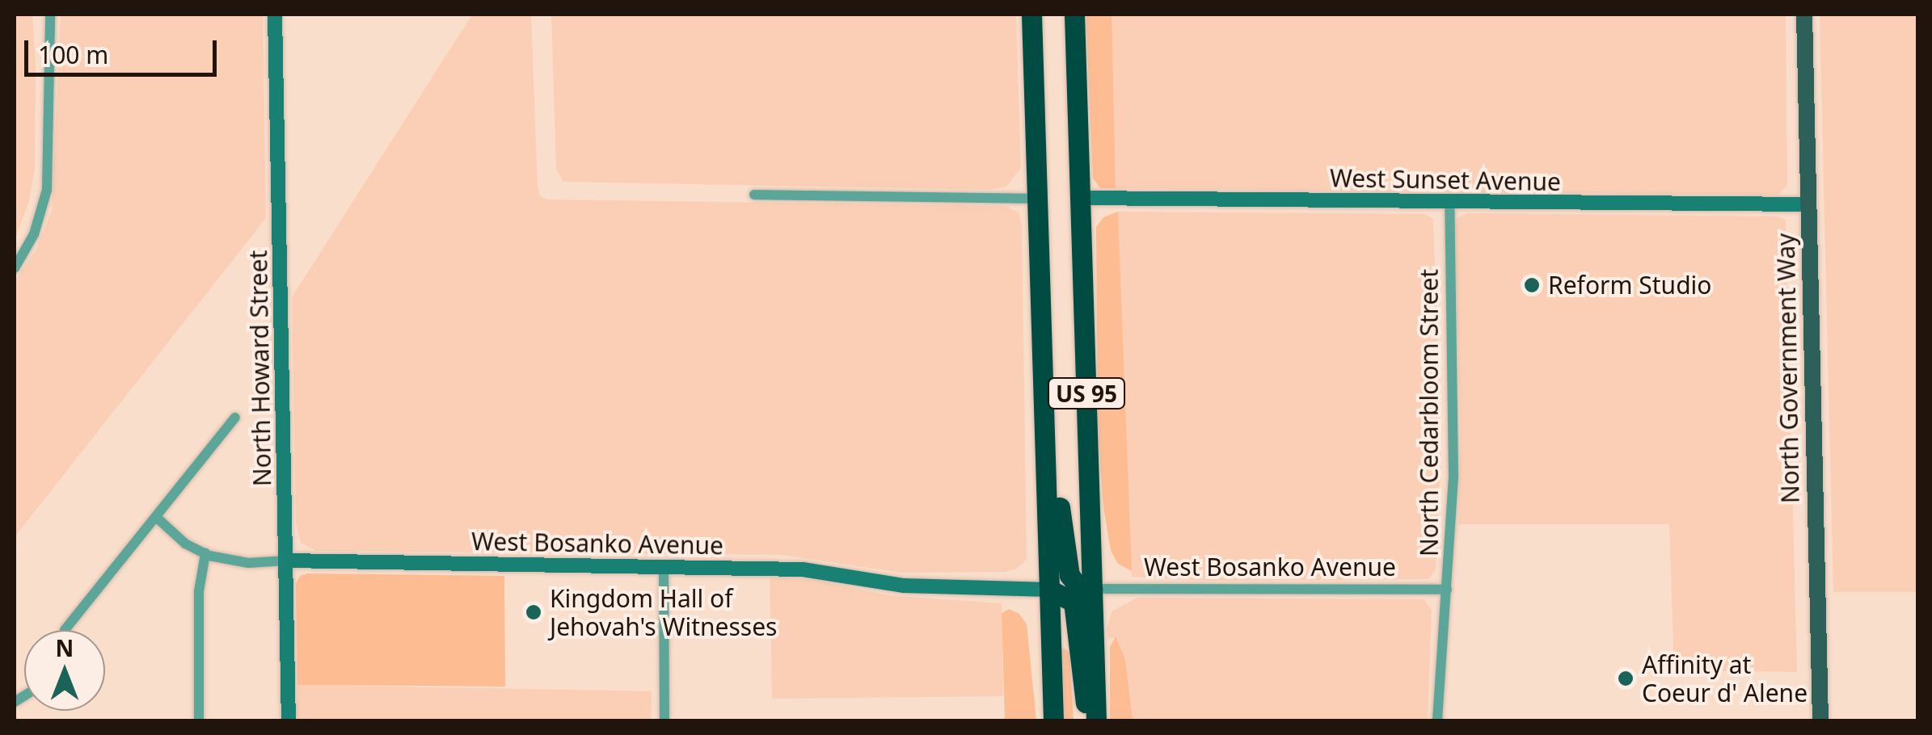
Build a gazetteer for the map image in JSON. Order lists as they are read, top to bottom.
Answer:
{
  "streets": {
    "highway": ["US 95"],
    "main road": ["North Government Way"],
    "street": [
      "West Sunset Avenue",
      "North Howard Street",
      "North Cedarbloom Street",
      "West Bosanko Avenue"
    ]
  },
  "crossings": [
    ["West Sunset Avenue", "North Government Way"],
    ["West Sunset Avenue", "US 95"],
    ["West Sunset Avenue", "North Cedarbloom Street"],
    ["North Howard Street", "West Bosanko Avenue"],
    ["US 95", "West Bosanko Avenue"],
    ["North Cedarbloom Street", "West Bosanko Avenue"]
  ],
  "places": ["Reform Studio", "Kingdom Hall of Jehovah's Witnesses", "Affinity at Coeur d' Alene"],
  "scale_bar": "100 m",
  "north": "top"
}
